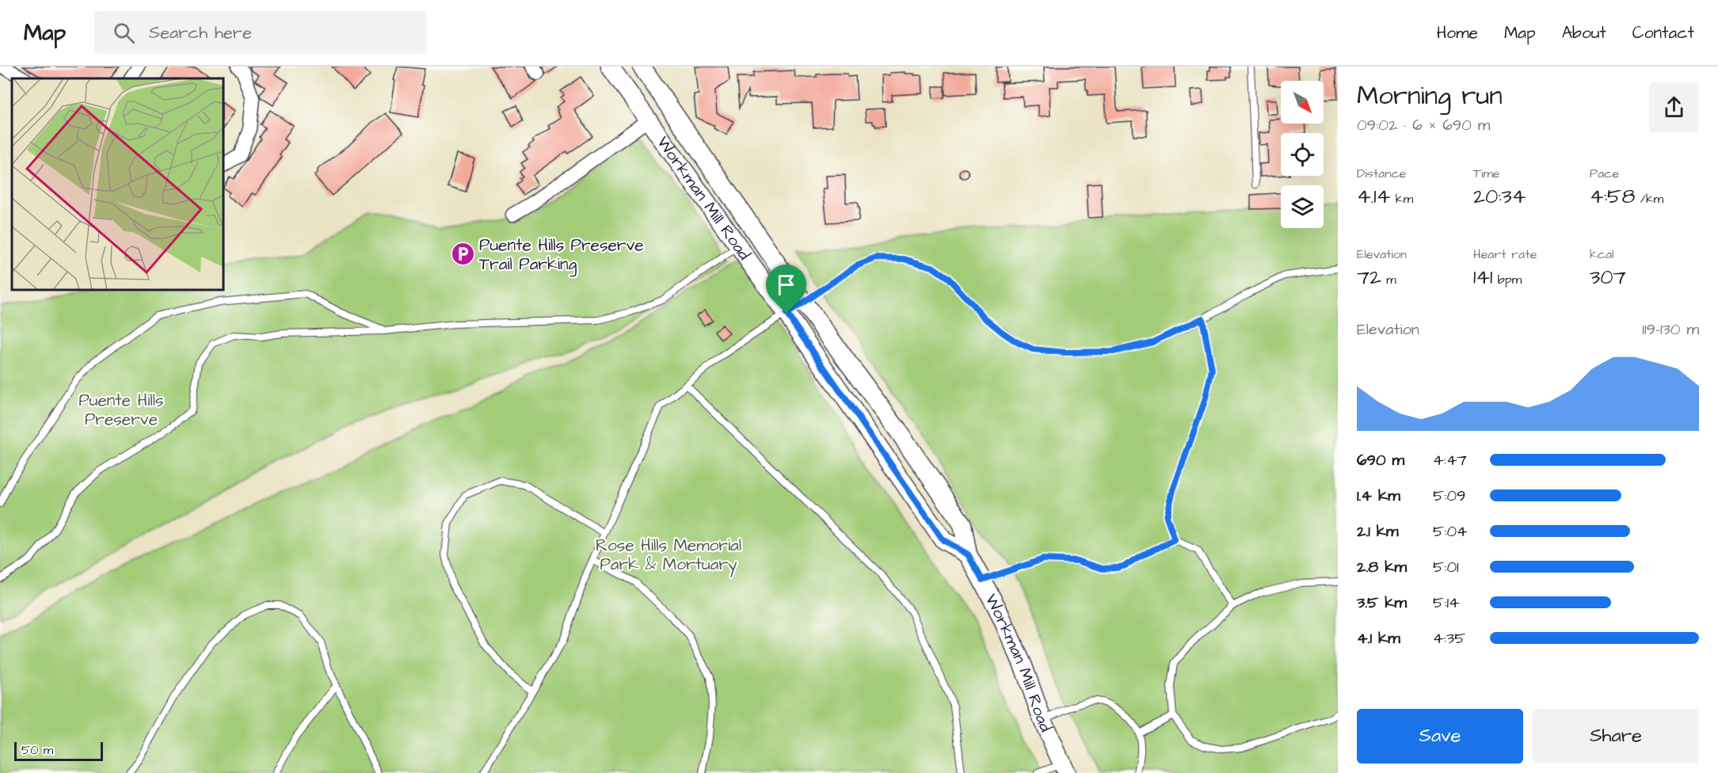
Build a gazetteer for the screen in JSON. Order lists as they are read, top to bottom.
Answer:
{
  "streets": {
    "main road": ["Workman Mill Road"]
  },
  "parks": ["Puente Hills Preserve", "Rose Hills Memorial Park & Mortuary"],
  "places": {
    "parking": ["Puente Hills Preserve Trail Parking"]
  },
  "scale_bar": "50 m",
  "north": "bottom right",
  "page": {
    "header": "Map",
    "search": "Search here",
    "nav": [
      "Home",
      "Map",
      "About",
      "Contact"
    ],
    "heading": ["Morning run", "09:02 · 6 × 690 m"],
    "stats": [
      ["Distance", "4.14 km"],
      ["Time", "20:34"],
      ["Pace", "4:58 /km"],
      ["Elevation", "72 m"],
      ["Heart rate", "141 bpm"],
      ["kcal", "307"]
    ],
    "chart": ["Elevation", "119–130 m"],
    "list": [
      {
        "name": "690 m",
        "note": "4:47"
      },
      {
        "name": "1.4 km",
        "note": "5:09"
      },
      {
        "name": "2.1 km",
        "note": "5:04"
      },
      {
        "name": "2.8 km",
        "note": "5:01"
      },
      {
        "name": "3.5 km",
        "note": "5:14"
      },
      {
        "name": "4.1 km",
        "note": "4:35"
      }
    ],
    "buttons": ["Save", "Share"],
    "scale": "50 m"
  }
}
